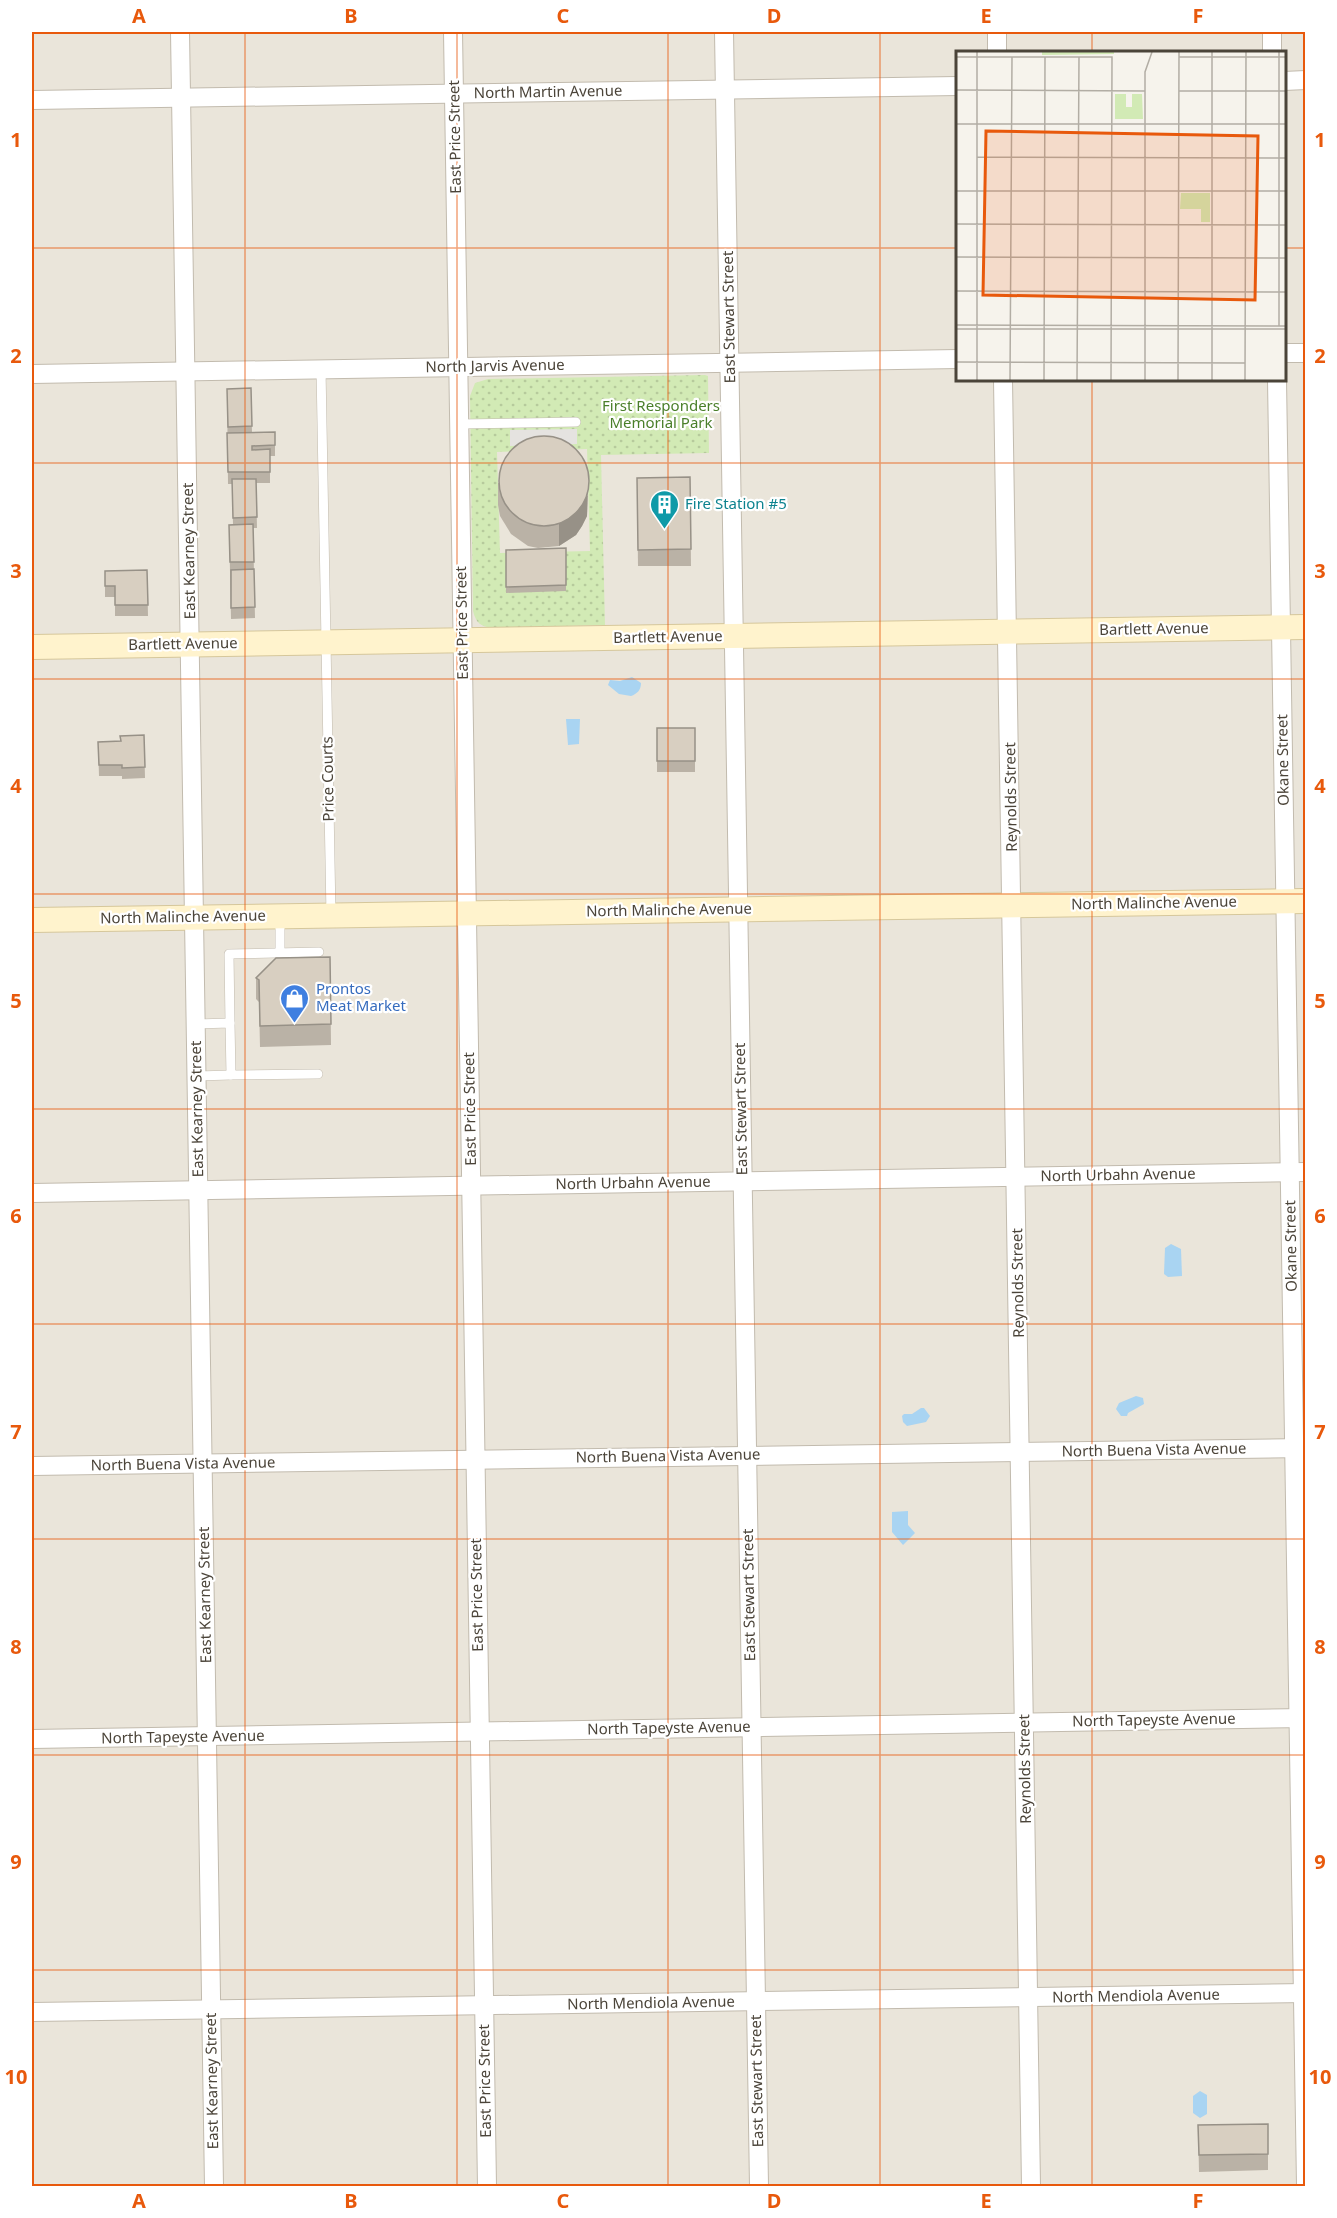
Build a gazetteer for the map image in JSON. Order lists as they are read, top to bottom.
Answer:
{
  "streets": {
    "main road": ["Bartlett Avenue", "North Malinche Avenue"],
    "street": [
      "North Martin Avenue",
      "East Price Street",
      "East Stewart Street",
      "North Jarvis Avenue",
      "East Kearney Street",
      "Okane Street",
      "Reynolds Street",
      "North Urbahn Avenue",
      "North Buena Vista Avenue",
      "North Tapeyste Avenue",
      "North Mendiola Avenue"
    ],
    "lane": ["Price Courts"]
  },
  "crossings": [
    ["North Martin Avenue", "East Price Street"],
    ["North Martin Avenue", "East Stewart Street"],
    ["North Martin Avenue", "East Kearney Street"],
    ["East Price Street", "North Jarvis Avenue"],
    ["East Price Street", "Bartlett Avenue"],
    ["East Price Street", "North Malinche Avenue"],
    ["East Price Street", "North Urbahn Avenue"],
    ["East Price Street", "North Buena Vista Avenue"],
    ["East Price Street", "North Tapeyste Avenue"],
    ["East Price Street", "North Mendiola Avenue"],
    ["East Stewart Street", "North Jarvis Avenue"],
    ["East Stewart Street", "Bartlett Avenue"],
    ["East Stewart Street", "North Malinche Avenue"],
    ["East Stewart Street", "North Urbahn Avenue"],
    ["East Stewart Street", "North Buena Vista Avenue"],
    ["East Stewart Street", "North Tapeyste Avenue"],
    ["East Stewart Street", "North Mendiola Avenue"],
    ["North Jarvis Avenue", "East Kearney Street"],
    ["North Jarvis Avenue", "Price Courts"],
    ["East Kearney Street", "Bartlett Avenue"],
    ["East Kearney Street", "North Malinche Avenue"],
    ["East Kearney Street", "North Urbahn Avenue"],
    ["East Kearney Street", "North Buena Vista Avenue"],
    ["East Kearney Street", "North Tapeyste Avenue"],
    ["East Kearney Street", "North Mendiola Avenue"],
    ["Bartlett Avenue", "Okane Street"],
    ["Bartlett Avenue", "Price Courts"],
    ["Bartlett Avenue", "Reynolds Street"],
    ["Okane Street", "North Malinche Avenue"],
    ["Okane Street", "North Urbahn Avenue"],
    ["Okane Street", "North Buena Vista Avenue"],
    ["Okane Street", "North Tapeyste Avenue"],
    ["Okane Street", "North Mendiola Avenue"],
    ["Price Courts", "North Malinche Avenue"],
    ["Reynolds Street", "North Malinche Avenue"],
    ["Reynolds Street", "North Urbahn Avenue"],
    ["Reynolds Street", "North Buena Vista Avenue"],
    ["Reynolds Street", "North Tapeyste Avenue"],
    ["Reynolds Street", "North Mendiola Avenue"]
  ],
  "parks": ["First Responders Memorial Park"],
  "places": {
    "building": ["Fire Station #5"],
    "shop": ["Prontos Meat Market"]
  },
  "grid": {
    "columns": [
      "A",
      "B",
      "C",
      "D",
      "E",
      "F"
    ],
    "rows": [
      "1",
      "2",
      "3",
      "4",
      "5",
      "6",
      "7",
      "8",
      "9",
      "10"
    ]
  }
}
